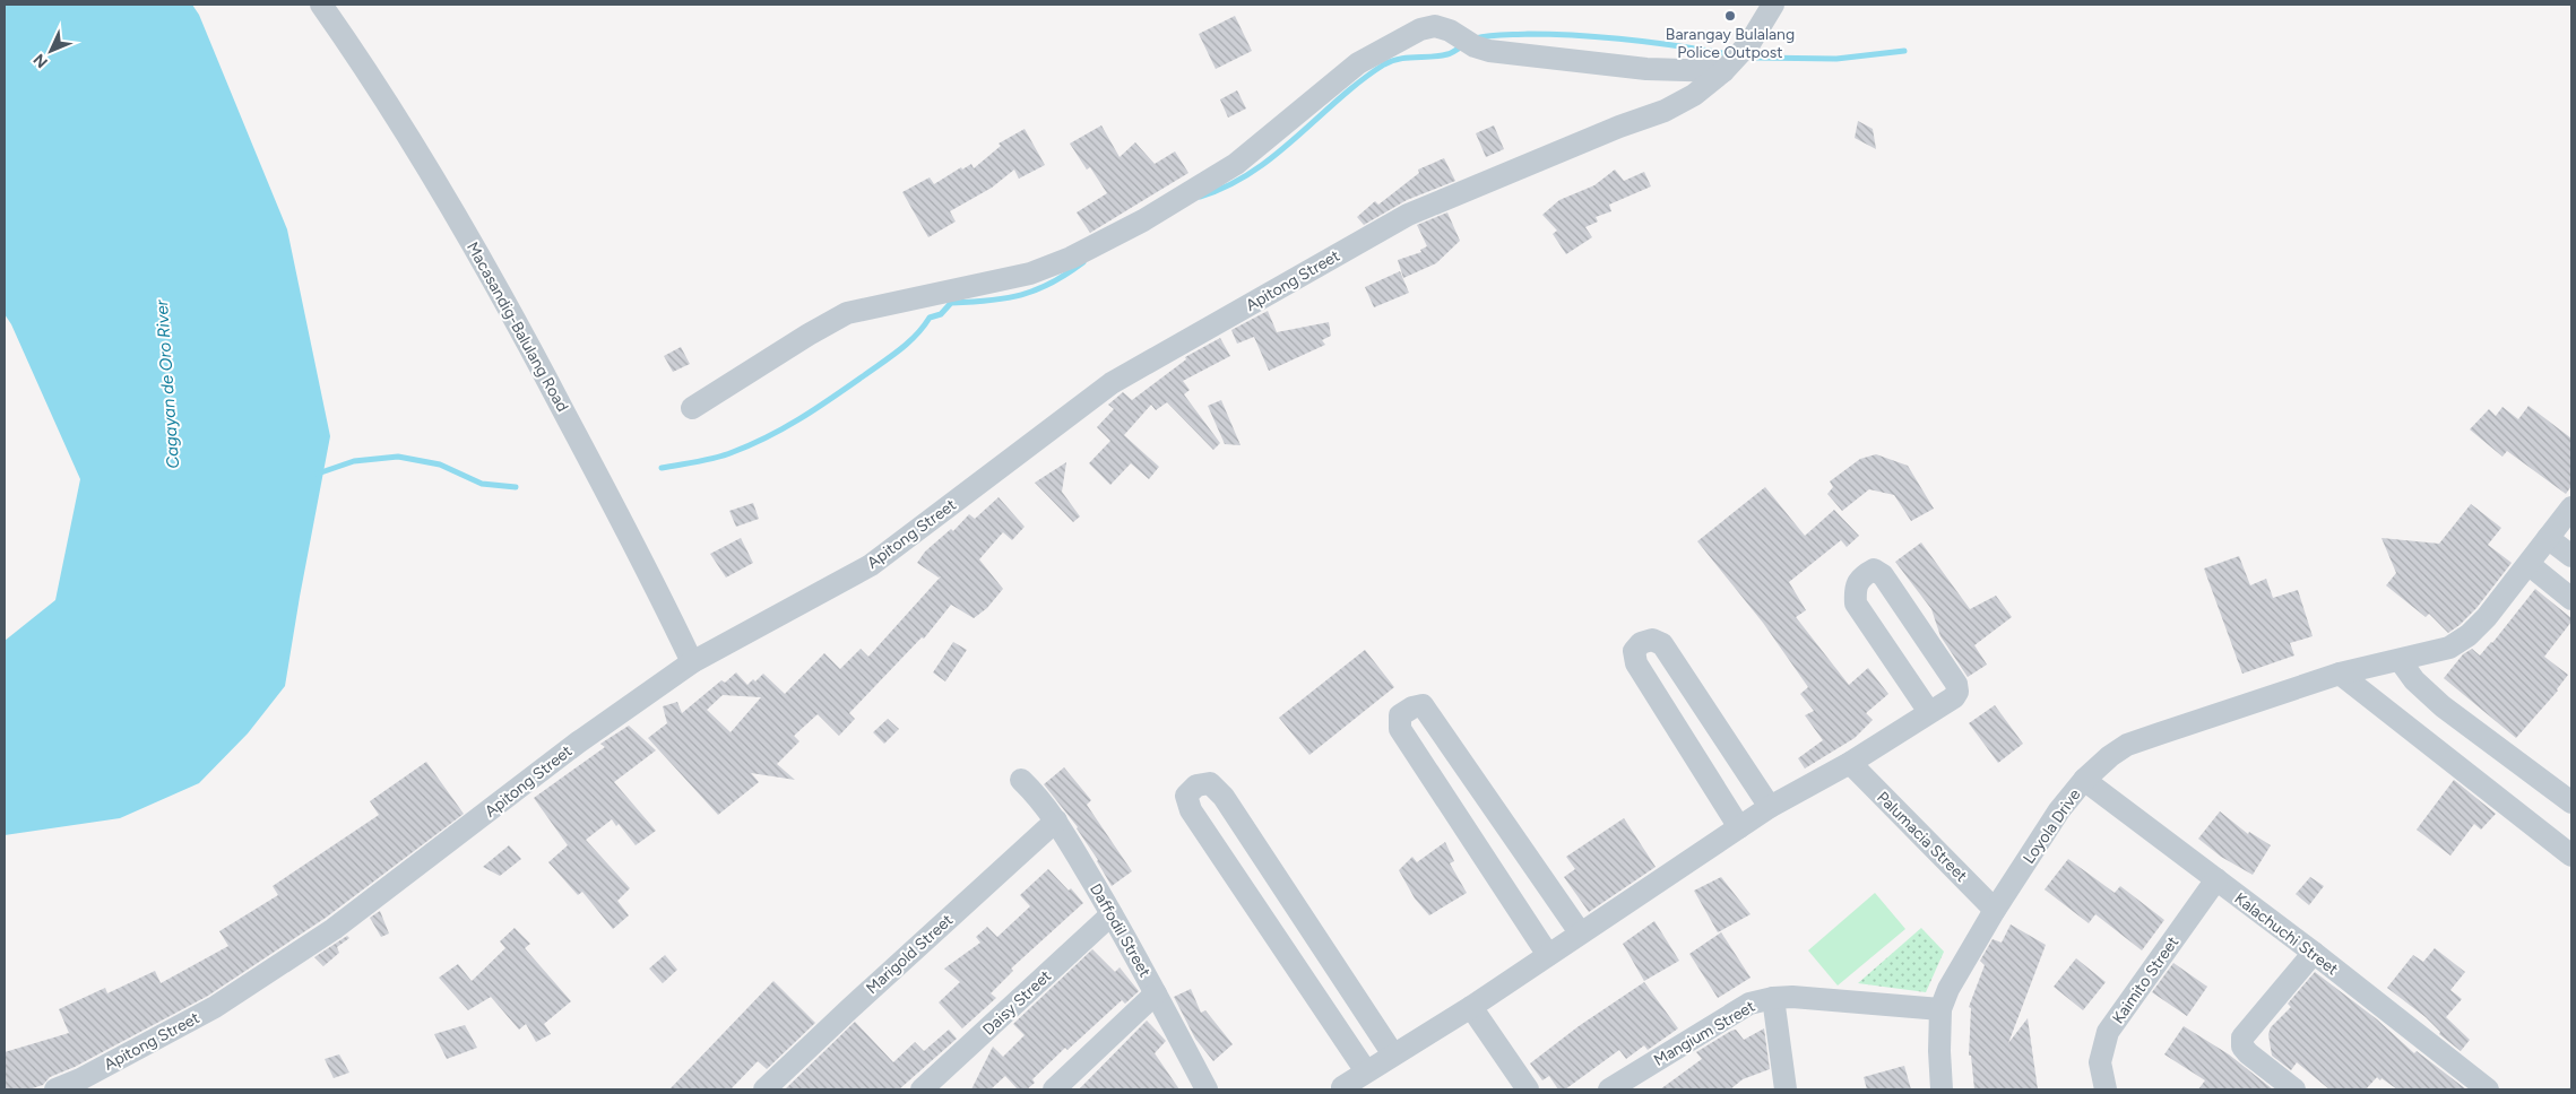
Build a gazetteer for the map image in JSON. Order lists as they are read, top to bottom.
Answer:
{
  "streets": {
    "street": [
      "Apitong Street",
      "Macasandig-Balulang Road",
      "Loyola Drive",
      "Palumacia Street",
      "Daffodil Street",
      "Kalachuchi Street",
      "Marigold Street",
      "Kaimito Street",
      "Daisy Street",
      "Mangium Street"
    ]
  },
  "crossings": [
    ["Apitong Street", "Macasandig-Balulang Road"],
    ["Loyola Drive", "Palumacia Street"],
    ["Loyola Drive", "Kalachuchi Street"],
    ["Loyola Drive", "Mangium Street"],
    ["Daffodil Street", "Marigold Street"],
    ["Daffodil Street", "Daisy Street"],
    ["Kalachuchi Street", "Kaimito Street"]
  ],
  "water": ["Cagayan de Oro River"],
  "places": ["Barangay Bulalang Police Outpost"],
  "north": "bottom left"
}
